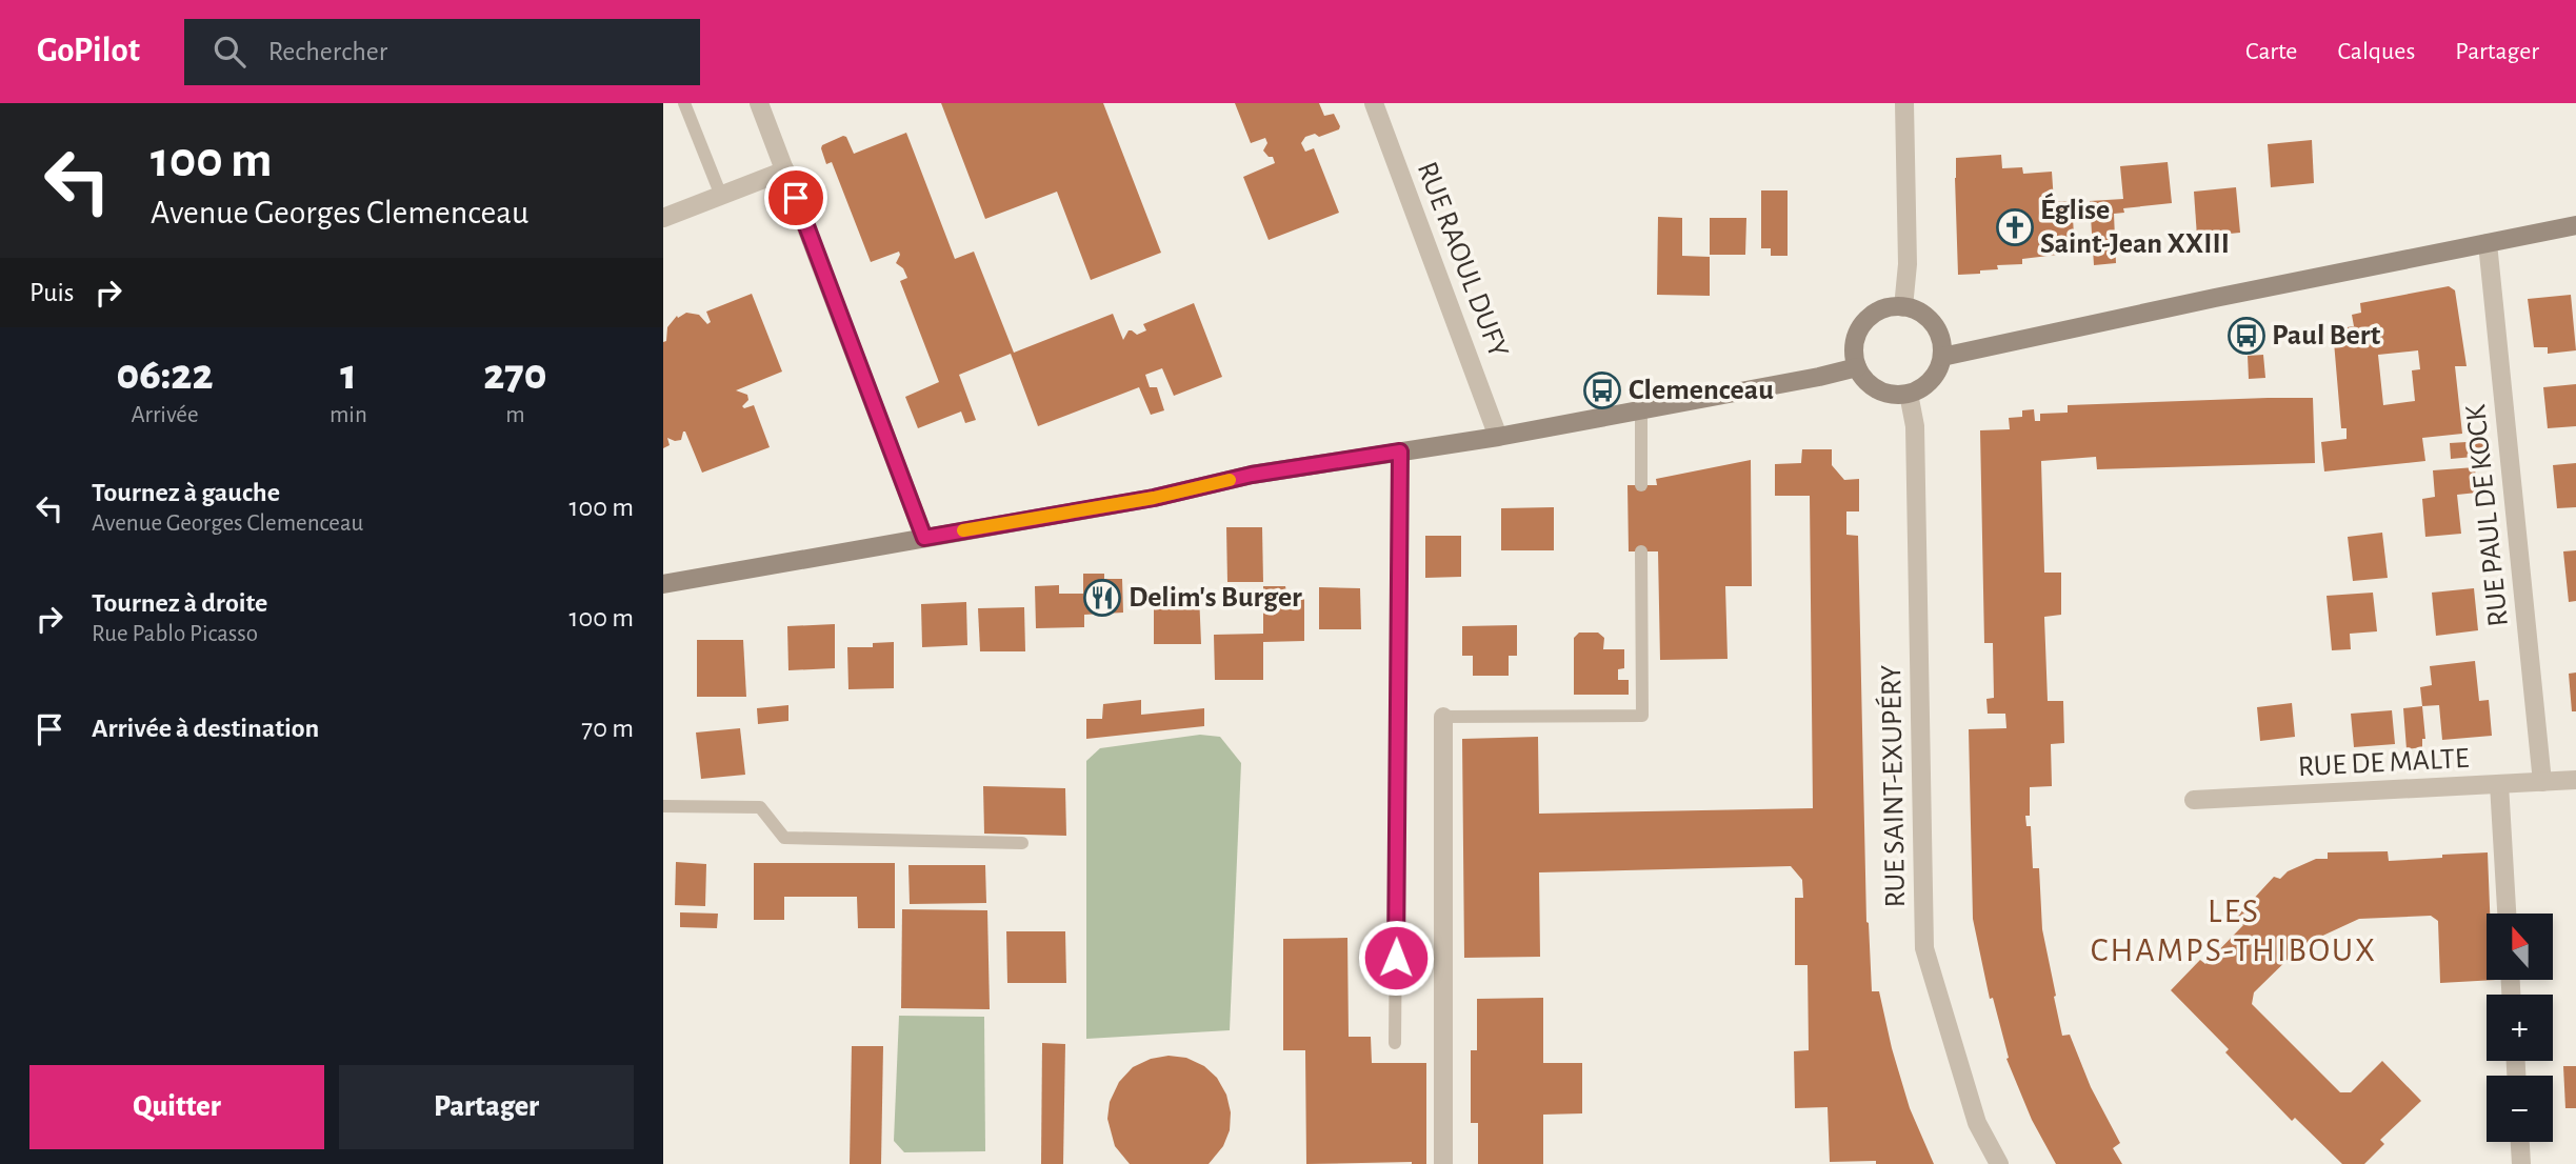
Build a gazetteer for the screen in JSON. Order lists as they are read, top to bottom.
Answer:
{
  "streets": {
    "street": [
      "RUE RAOUL DUFY",
      "RUE PAUL DE KOCK",
      "RUE DE MALTE",
      "RUE SAINT-EXUPÉRY"
    ]
  },
  "crossings": [
    ["RUE PAUL DE KOCK", "RUE DE MALTE"]
  ],
  "districts": ["LES CHAMPS-THIBOUX"],
  "places": {
    "church": ["Église Saint-Jean XXIII"],
    "bus stop": ["Paul Bert", "Clemenceau"],
    "restaurant": ["Delim's Burger"]
  },
  "north": "top",
  "page": {
    "header": "GoPilot",
    "search": "Rechercher",
    "nav": ["Carte", "Calques", "Partager"],
    "turn": ["100 m", "Avenue Georges Clemenceau"],
    "then": "Puis",
    "eta": [
      "06:22",
      "Arrivée",
      "1",
      "min",
      "270",
      "m"
    ],
    "list": [
      {
        "name": "Tournez à gauche",
        "note": "Avenue Georges Clemenceau",
        "value": "100 m"
      },
      {
        "name": "Tournez à droite",
        "note": "Rue Pablo Picasso",
        "value": "100 m"
      },
      {
        "name": "Arrivée à destination",
        "value": "70 m"
      }
    ],
    "map_buttons": ["+", "−"],
    "buttons": ["Quitter", "Partager"]
  }
}
